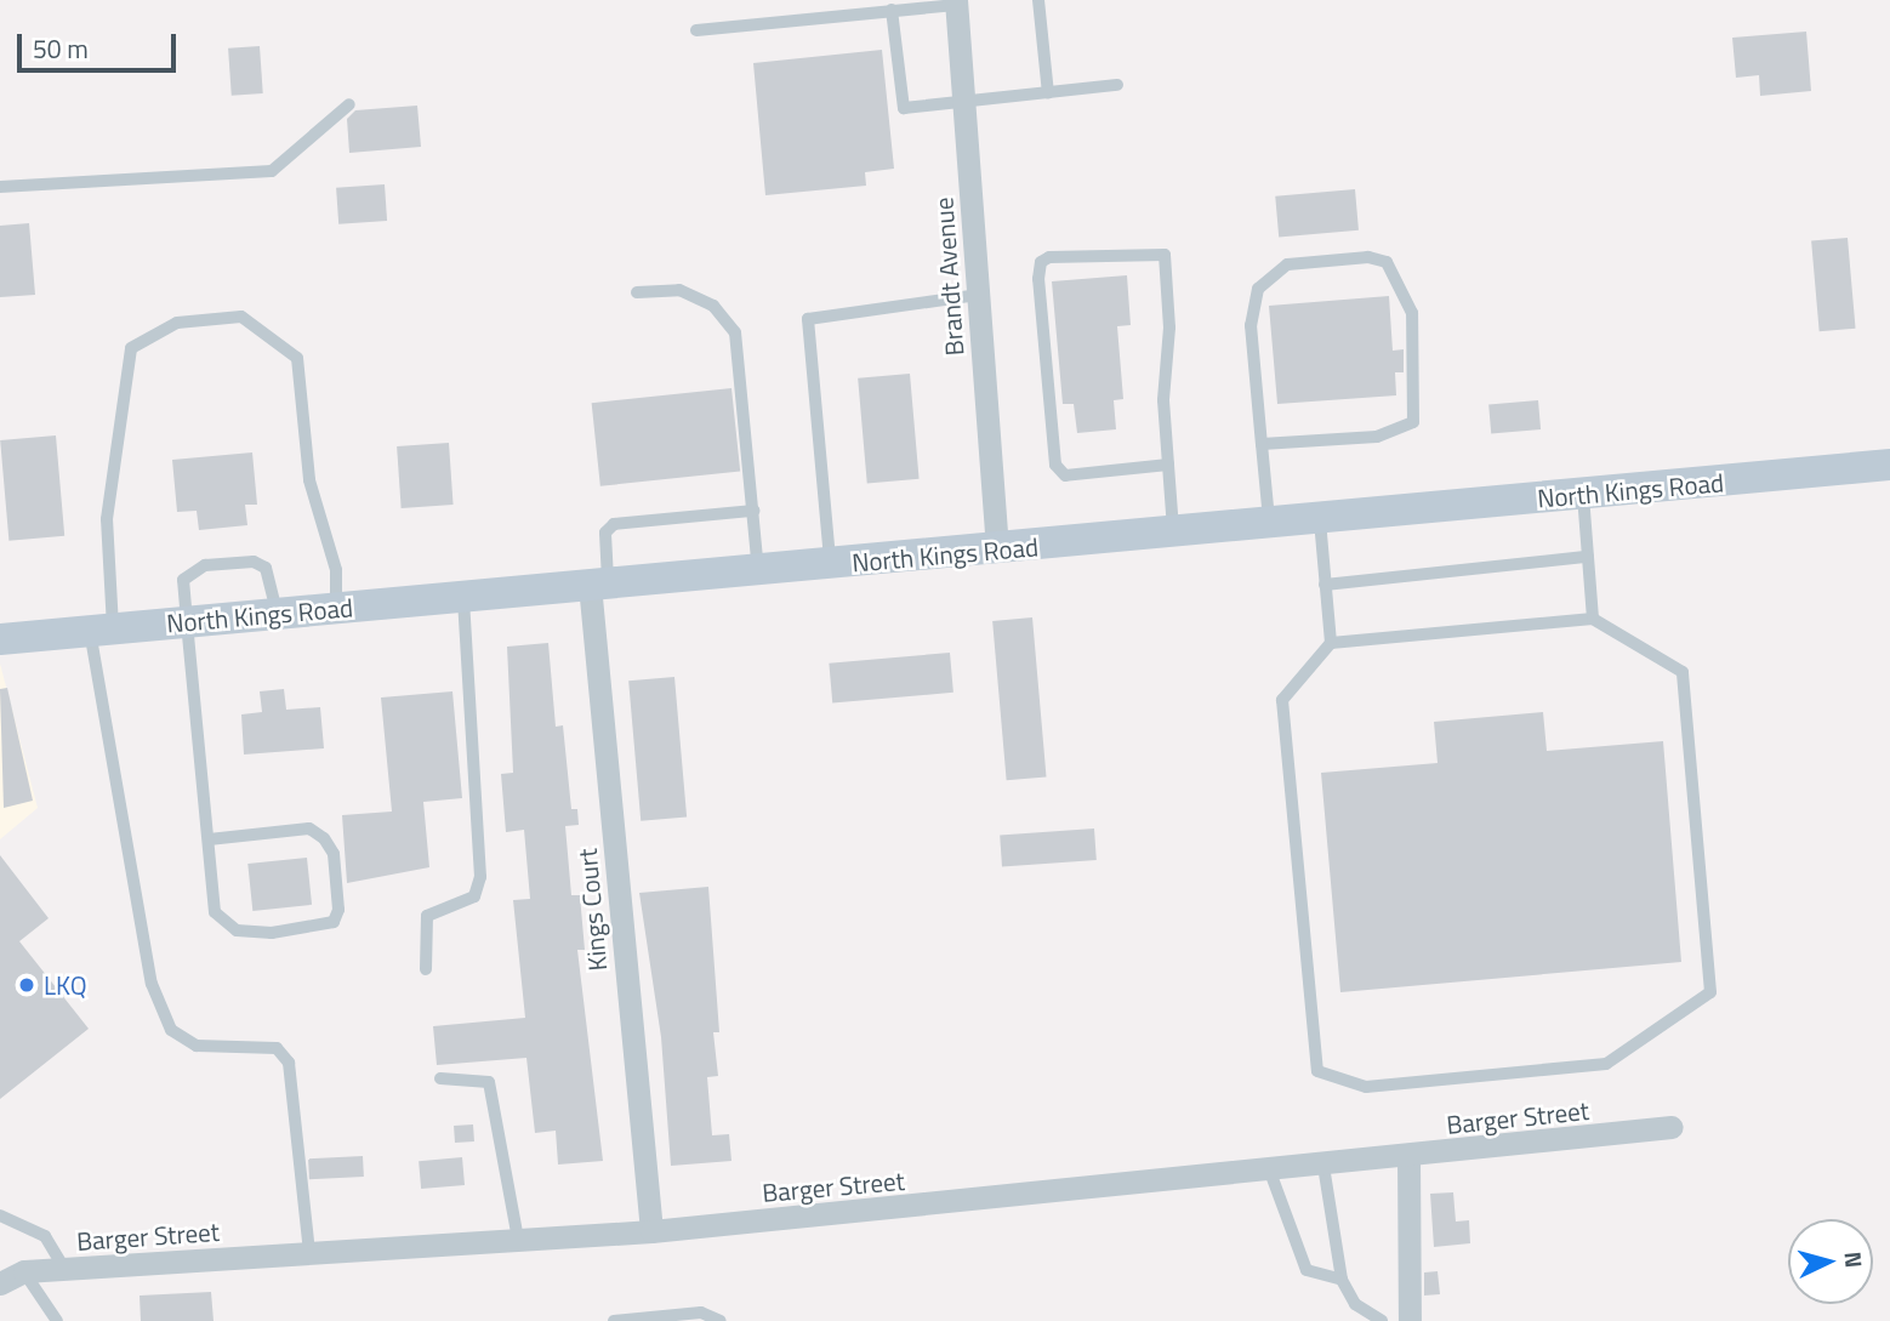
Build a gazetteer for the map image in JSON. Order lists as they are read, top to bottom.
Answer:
{
  "streets": {
    "street": [
      "Brandt Avenue",
      "North Kings Road",
      "Kings Court",
      "Barger Street"
    ]
  },
  "crossings": [
    ["Brandt Avenue", "North Kings Road"],
    ["North Kings Road", "Kings Court"],
    ["Kings Court", "Barger Street"]
  ],
  "places": ["LKQ"],
  "scale_bar": "50 m",
  "north": "right"
}
